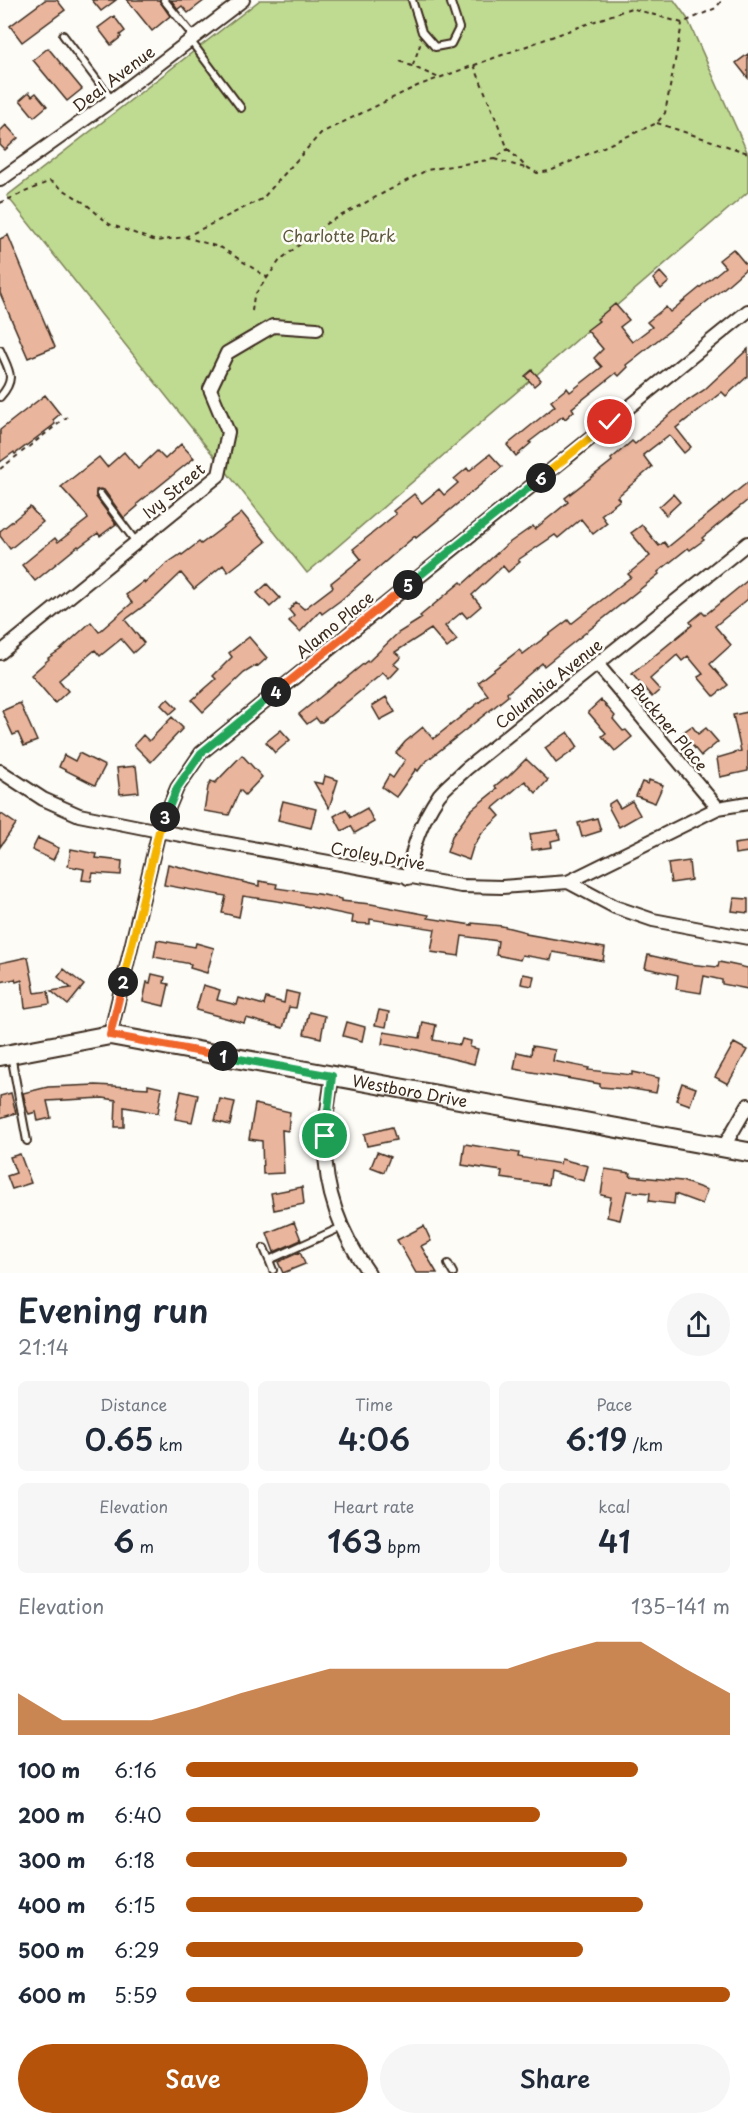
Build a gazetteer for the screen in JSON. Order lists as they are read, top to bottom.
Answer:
{
  "streets": {
    "street": [
      "Deal Avenue",
      "Ivy Street",
      "Alamo Place",
      "Columbia Avenue",
      "Buckner Place",
      "Croley Drive",
      "Westboro Drive"
    ]
  },
  "crossings": [
    ["Alamo Place", "Croley Drive"],
    ["Alamo Place", "Westboro Drive"],
    ["Columbia Avenue", "Buckner Place"],
    ["Columbia Avenue", "Croley Drive"],
    ["Buckner Place", "Croley Drive"]
  ],
  "parks": ["Charlotte Park"],
  "page": {
    "pins": [
      "6",
      "5",
      "4",
      "3",
      "2",
      "1"
    ],
    "heading": ["Evening run", "21:14"],
    "stats": [
      ["Distance", "0.65 km"],
      ["Time", "4:06"],
      ["Pace", "6:19 /km"],
      ["Elevation", "6 m"],
      ["Heart rate", "163 bpm"],
      ["kcal", "41"]
    ],
    "chart": ["Elevation", "135–141 m"],
    "list": [
      {
        "name": "100 m",
        "note": "6:16"
      },
      {
        "name": "200 m",
        "note": "6:40"
      },
      {
        "name": "300 m",
        "note": "6:18"
      },
      {
        "name": "400 m",
        "note": "6:15"
      },
      {
        "name": "500 m",
        "note": "6:29"
      },
      {
        "name": "600 m",
        "note": "5:59"
      }
    ],
    "buttons": ["Save", "Share"]
  }
}
